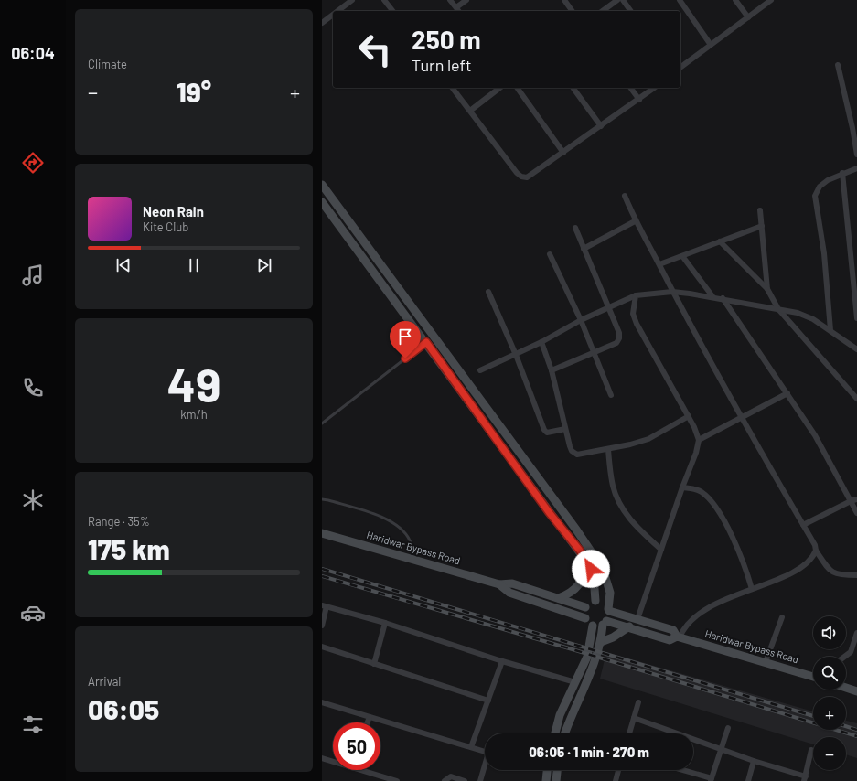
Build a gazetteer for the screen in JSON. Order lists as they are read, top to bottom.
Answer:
{
  "streets": {
    "main road": ["Haridwar Bypass Road"]
  },
  "page": {
    "tabs": "06:04",
    "tile": [
      "Climate",
      ["49", "km/h"],
      ["Range · 35%", "175 km"],
      ["Arrival", "06:05"]
    ],
    "turn": ["250 m", "Turn left"],
    "heat": ["−", "19°", "+"],
    "song": ["Neon Rain", "Kite Club"],
    "map_buttons": ["+", "−"],
    "limit": "50",
    "trip": "06:05 · 1 min · 270 m"
  }
}
